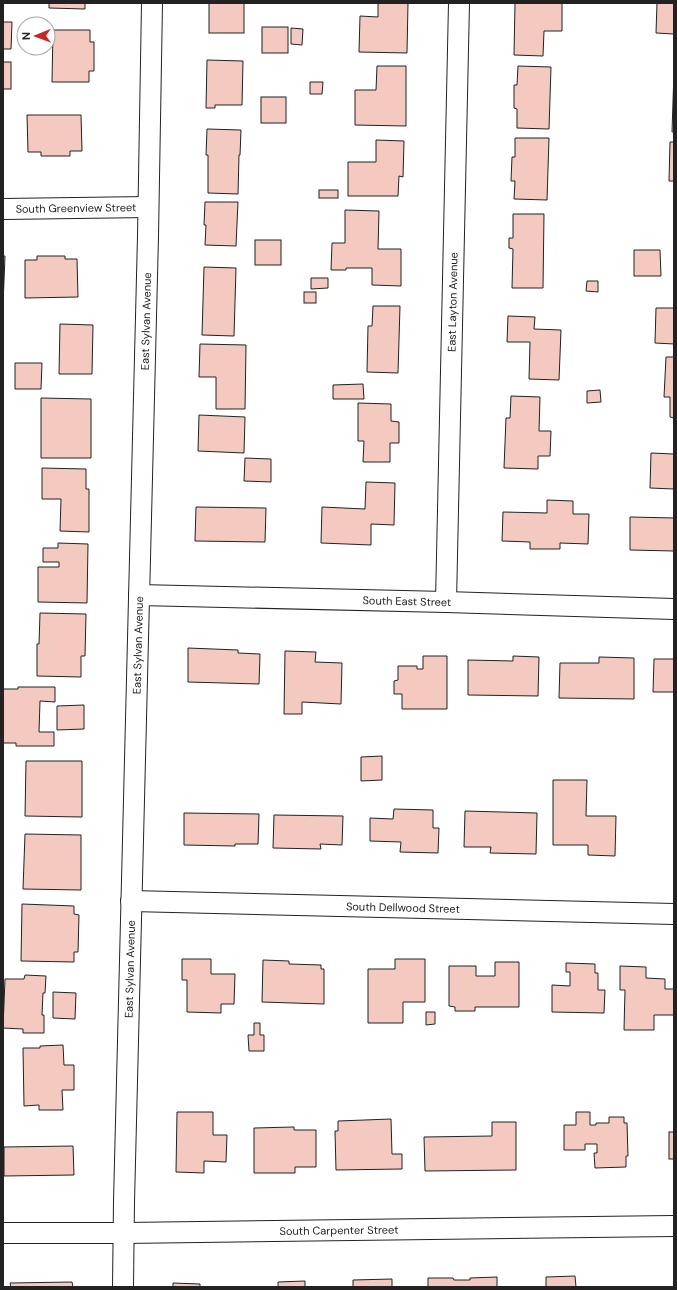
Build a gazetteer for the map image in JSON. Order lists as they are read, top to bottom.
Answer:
{
  "streets": {
    "street": [
      "South Greenview Street",
      "East Layton Avenue",
      "East Sylvan Avenue",
      "South East Street",
      "South Dellwood Street",
      "South Carpenter Street"
    ]
  },
  "crossings": [
    ["South Greenview Street", "East Sylvan Avenue"],
    ["East Layton Avenue", "South East Street"],
    ["East Sylvan Avenue", "South East Street"],
    ["East Sylvan Avenue", "South Dellwood Street"],
    ["East Sylvan Avenue", "South Carpenter Street"]
  ],
  "north": "left"
}
